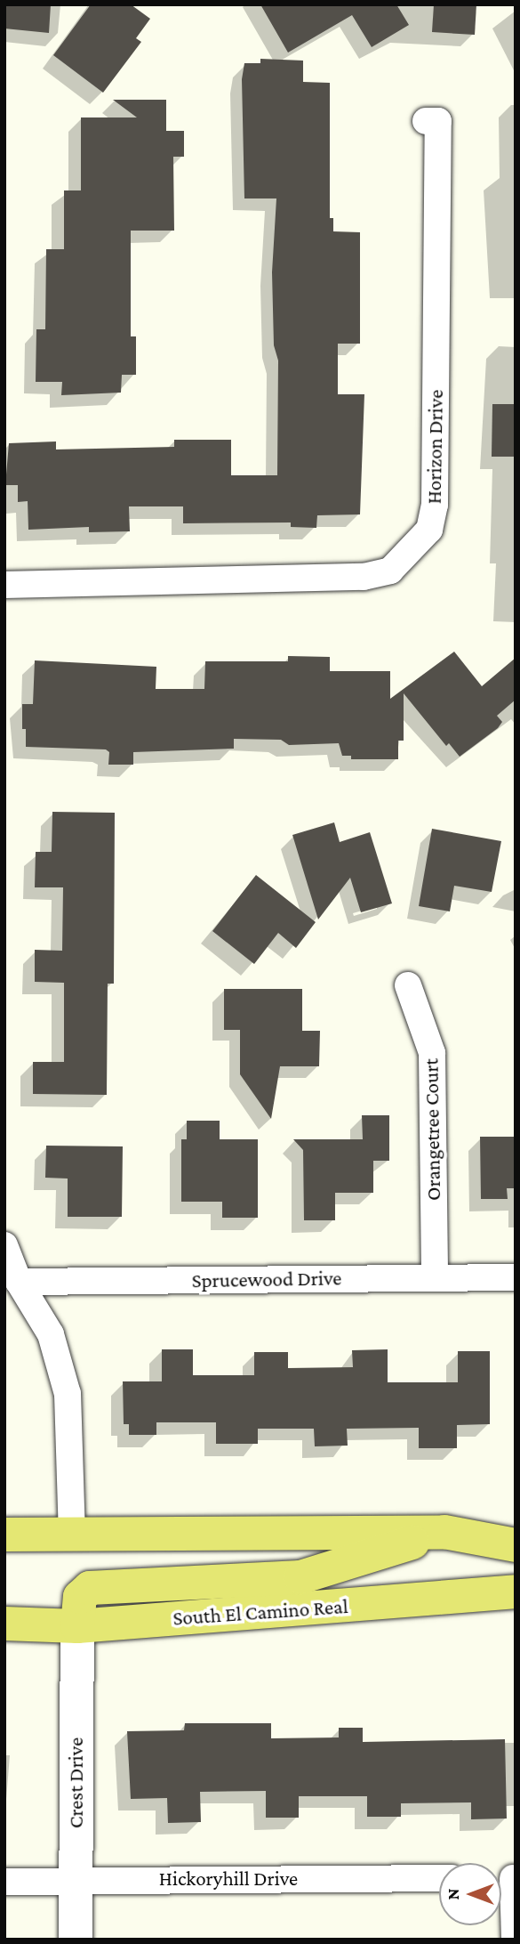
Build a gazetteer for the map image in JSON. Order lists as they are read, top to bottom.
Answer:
{
  "streets": {
    "main road": ["South El Camino Real"],
    "street": [
      "Horizon Drive",
      "Orangetree Court",
      "Sprucewood Drive",
      "Crest Drive",
      "Hickoryhill Drive"
    ]
  },
  "crossings": [
    ["Orangetree Court", "Sprucewood Drive"],
    ["South El Camino Real", "Crest Drive"],
    ["Crest Drive", "Hickoryhill Drive"]
  ],
  "north": "left"
}
